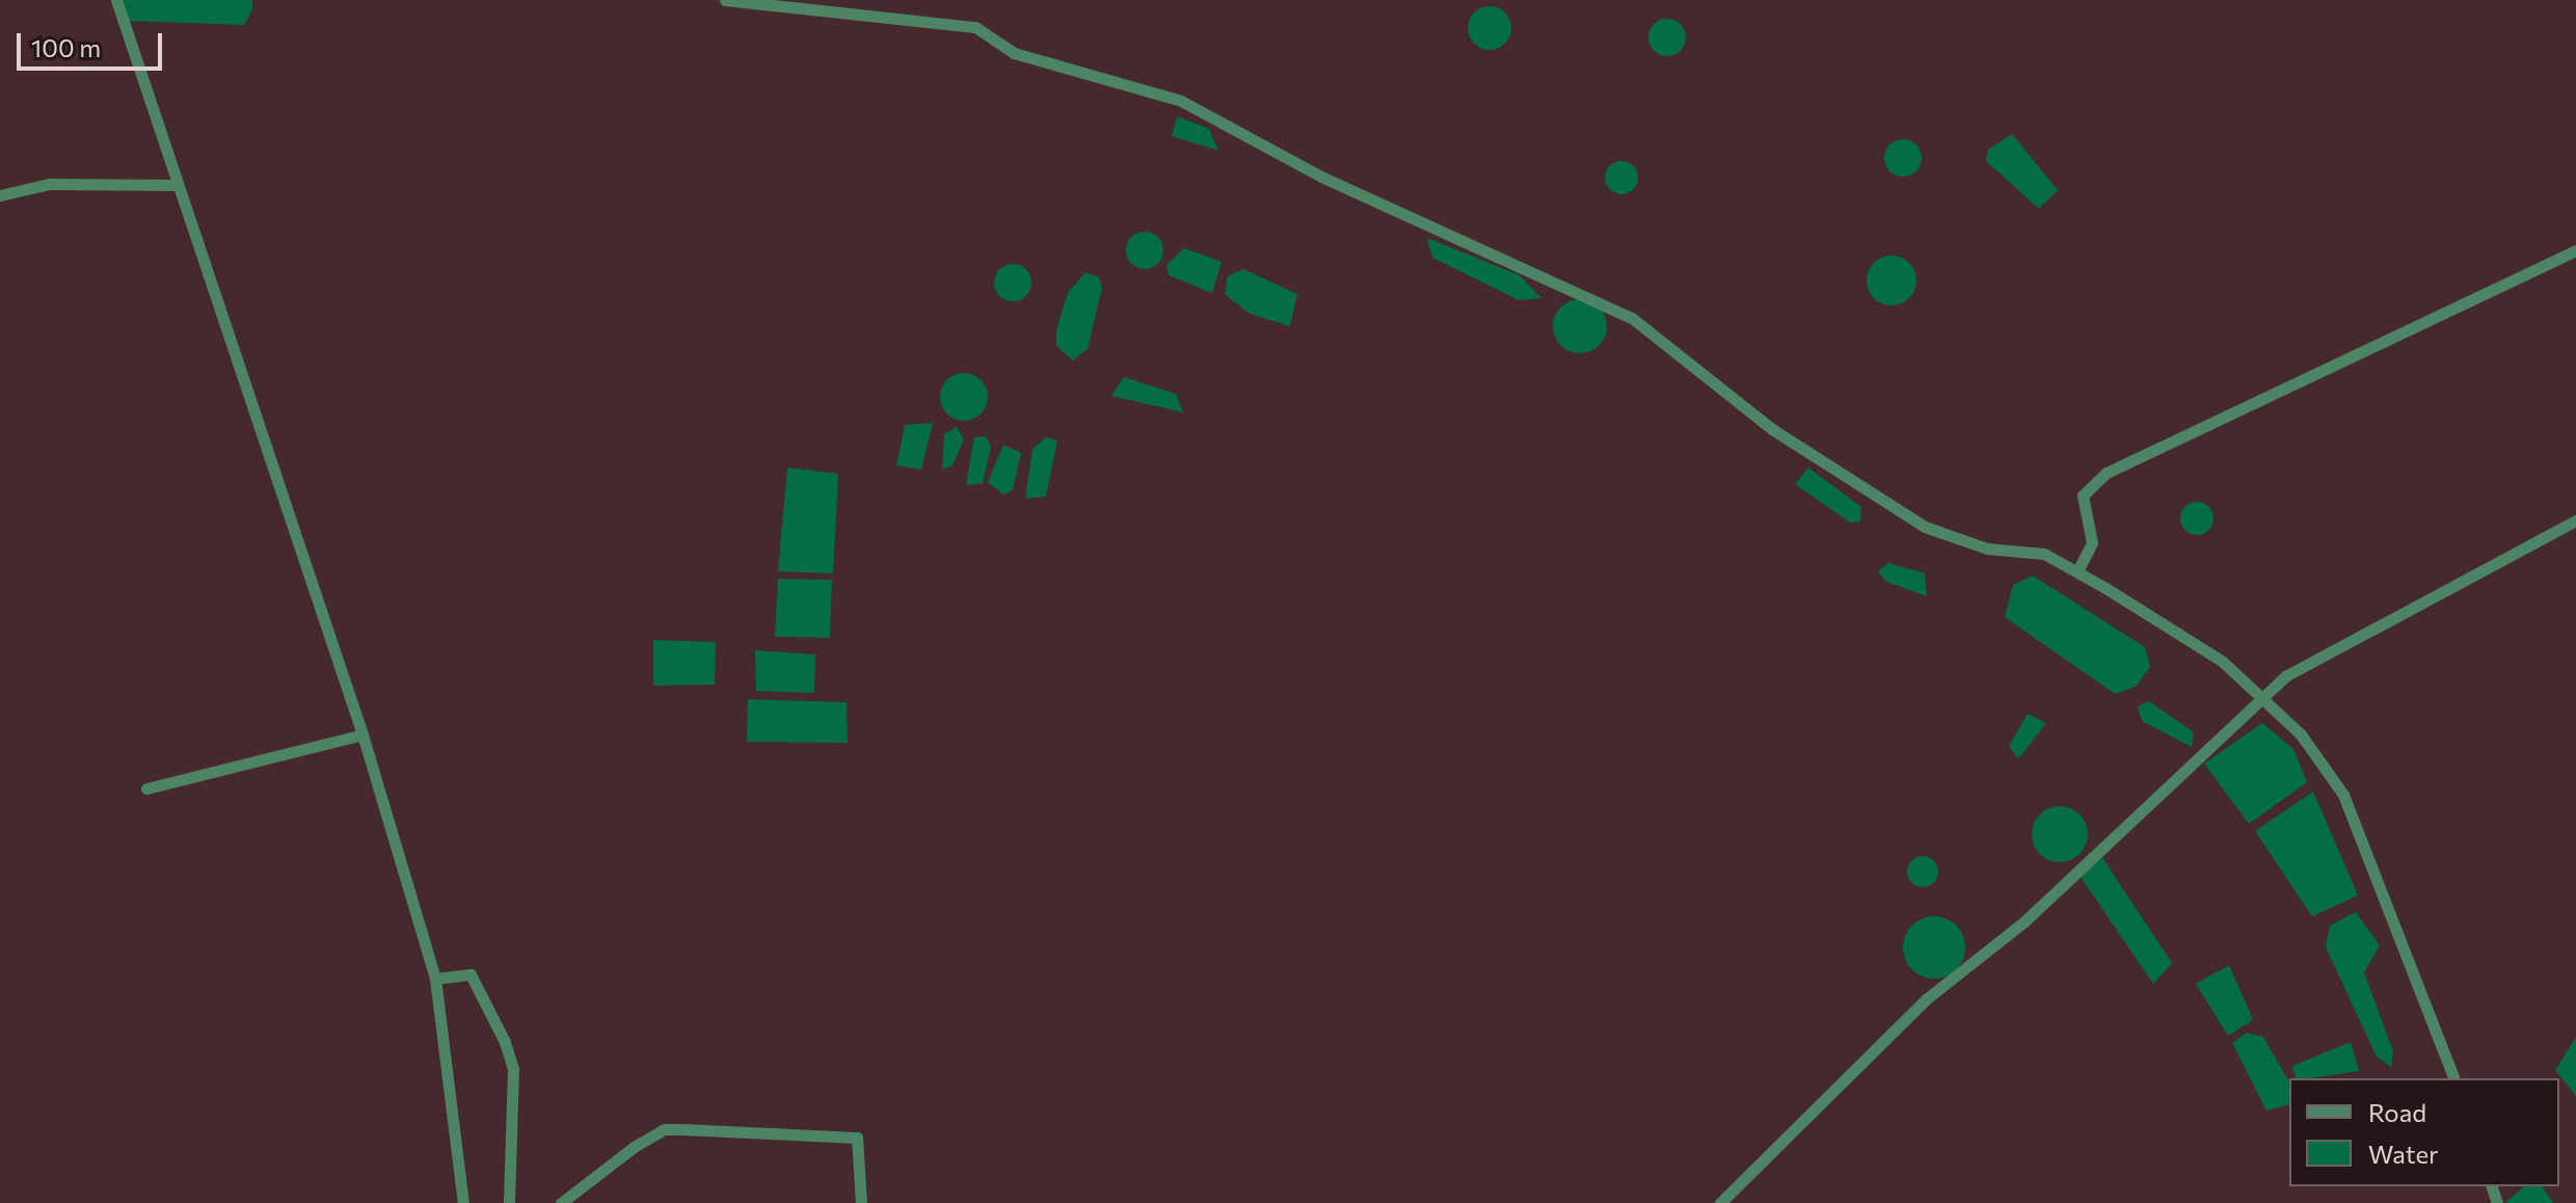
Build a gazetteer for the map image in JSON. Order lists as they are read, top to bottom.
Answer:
{
  "legend": ["Road", "Water"],
  "scale_bar": "100 m"
}
